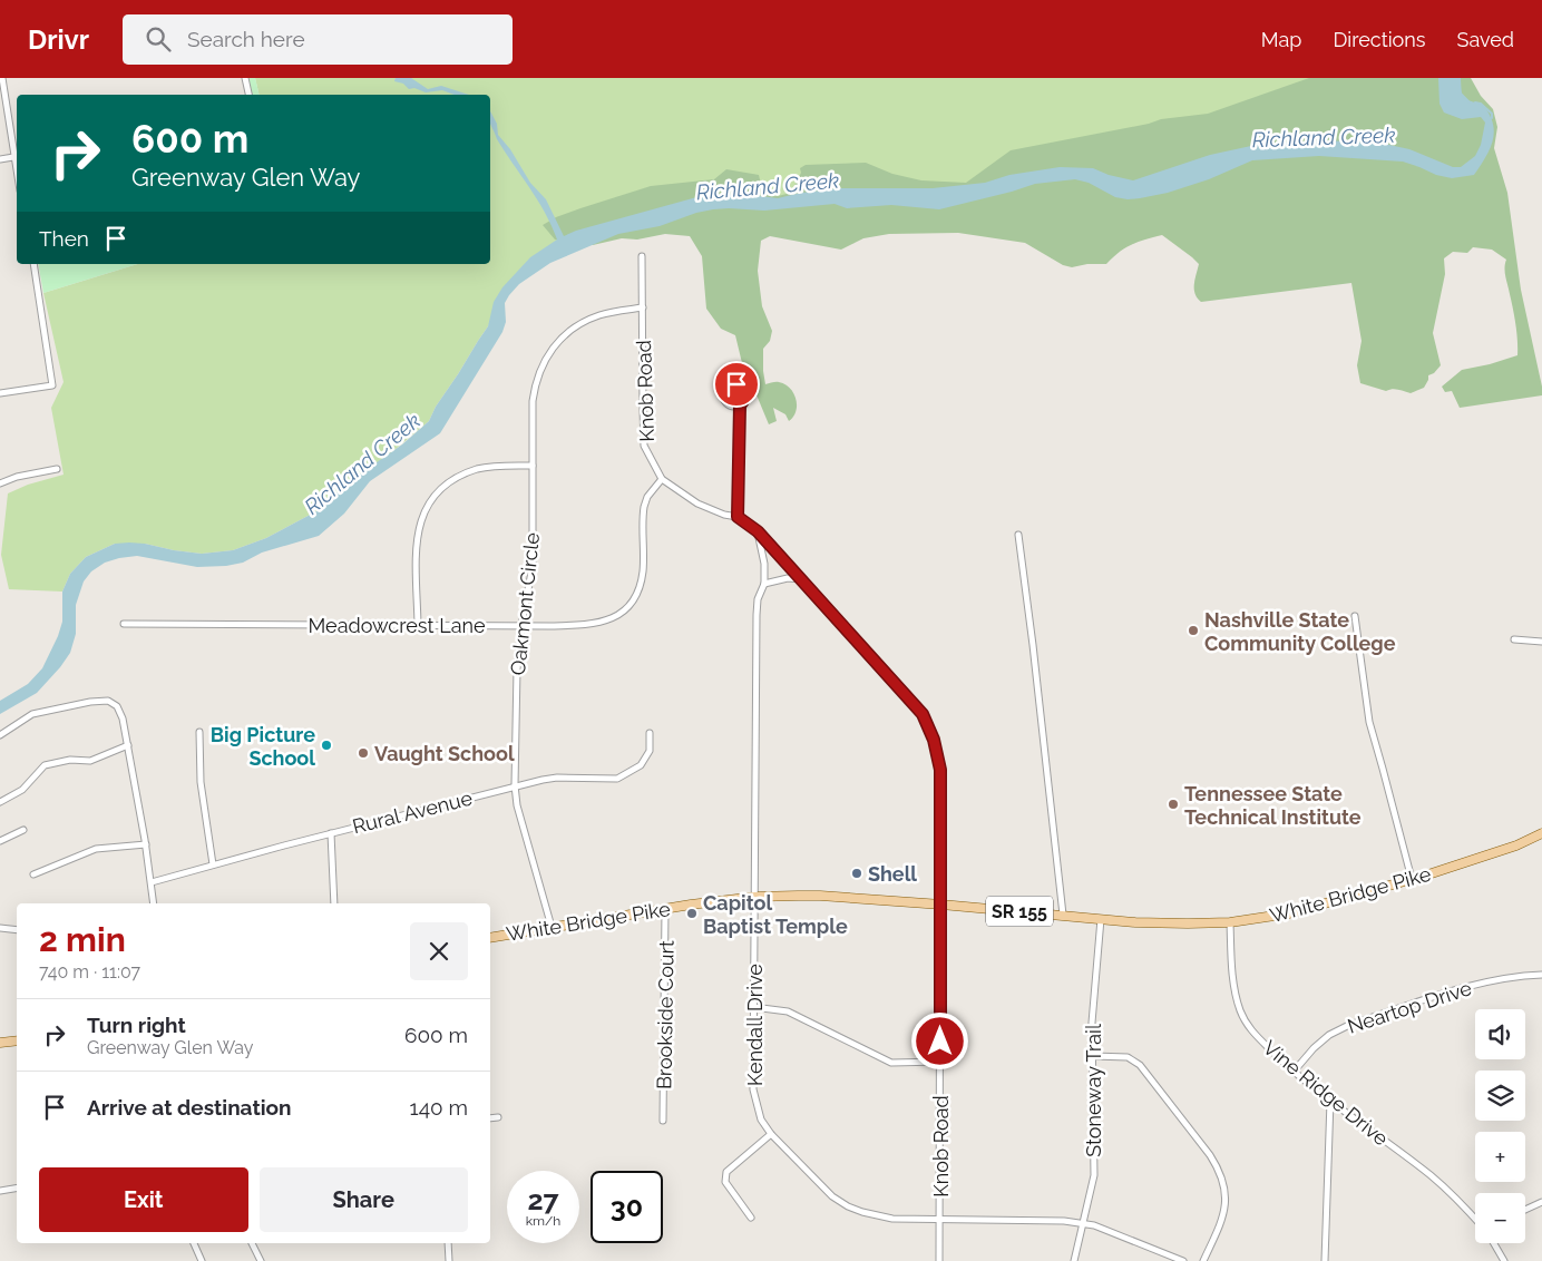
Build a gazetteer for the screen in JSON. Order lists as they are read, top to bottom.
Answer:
{
  "streets": {
    "main road": ["White Bridge Pike", "SR 155"],
    "street": [
      "Knob Road",
      "Oakmont Circle",
      "Meadowcrest Lane",
      "Rural Avenue",
      "Neartop Drive",
      "Brookside Court",
      "Kendall Drive",
      "Stoneway Trail",
      "Vine Ridge Drive"
    ]
  },
  "crossings": [
    ["Knob Road", "Oakmont Circle"],
    ["Knob Road", "Meadowcrest Lane"],
    ["Knob Road", "White Bridge Pike"],
    ["Knob Road", "Kendall Drive"],
    ["Oakmont Circle", "Meadowcrest Lane"],
    ["Oakmont Circle", "Rural Avenue"],
    ["Oakmont Circle", "White Bridge Pike"],
    ["White Bridge Pike", "Brookside Court"],
    ["White Bridge Pike", "Kendall Drive"],
    ["White Bridge Pike", "Stoneway Trail"],
    ["White Bridge Pike", "Vine Ridge Drive"],
    ["Neartop Drive", "Vine Ridge Drive"],
    ["Kendall Drive", "Stoneway Trail"]
  ],
  "water": ["Richland Creek"],
  "places": [
    "Nashville State Community College",
    "Big Picture School",
    "Vaught School",
    "Tennessee State Technical Institute",
    "Shell",
    "Capitol Baptist Temple"
  ],
  "page": {
    "header": "Drivr",
    "search": "Search here",
    "nav": ["Map", "Directions", "Saved"],
    "turn": ["600 m", "Greenway Glen Way"],
    "then": "Then",
    "heading": ["2 min", "740 m · 11:07"],
    "list": [
      {
        "name": "Turn right",
        "note": "Greenway Glen Way",
        "value": "600 m"
      },
      {
        "name": "Arrive at destination",
        "value": "140 m"
      }
    ],
    "map_buttons": ["+", "−"],
    "buttons": ["Exit", "Share"],
    "speed": "27 km/h",
    "limit": "30"
  }
}
